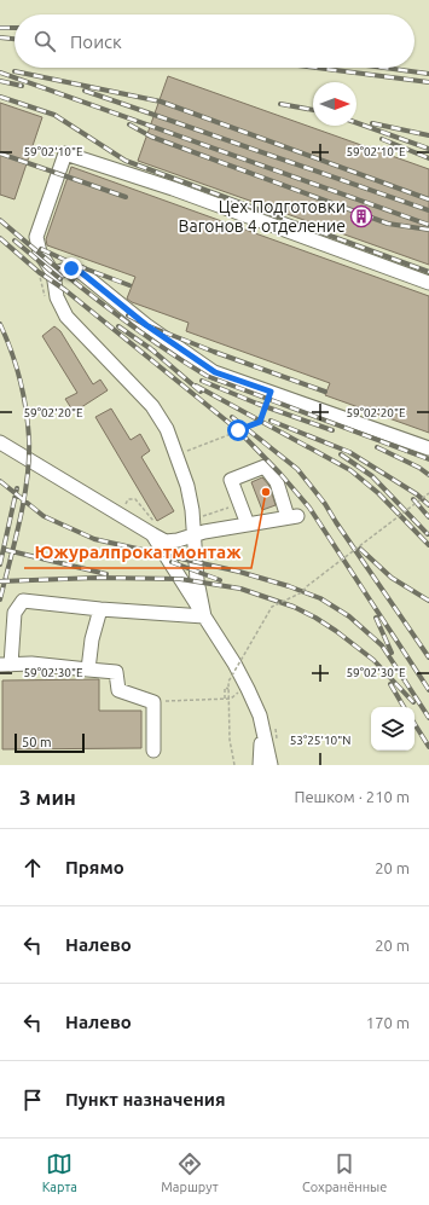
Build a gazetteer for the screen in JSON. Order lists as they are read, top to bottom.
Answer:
{
  "places": {
    "building": ["Цех Подготовки Вагонов 4 отделение"],
    "other": ["Южуралпрокатмонтаж"]
  },
  "scale_bar": "50 m",
  "north": "right",
  "page": {
    "search": "Поиск",
    "scale": "50 m",
    "heading": ["3 мин", "Пешком · 210 m"],
    "list": [
      ["Прямо", "20 m"],
      ["Налево", "20 m"],
      ["Налево", "170 m"],
      "Пункт назначения"
    ],
    "nav": ["Карта", "Маршрут", "Сохранённые"]
  },
  "coordinates": [
    "59°02'10\"E",
    "59°02'20\"E",
    "59°02'30\"E",
    "53°25'10\"N"
  ]
}
